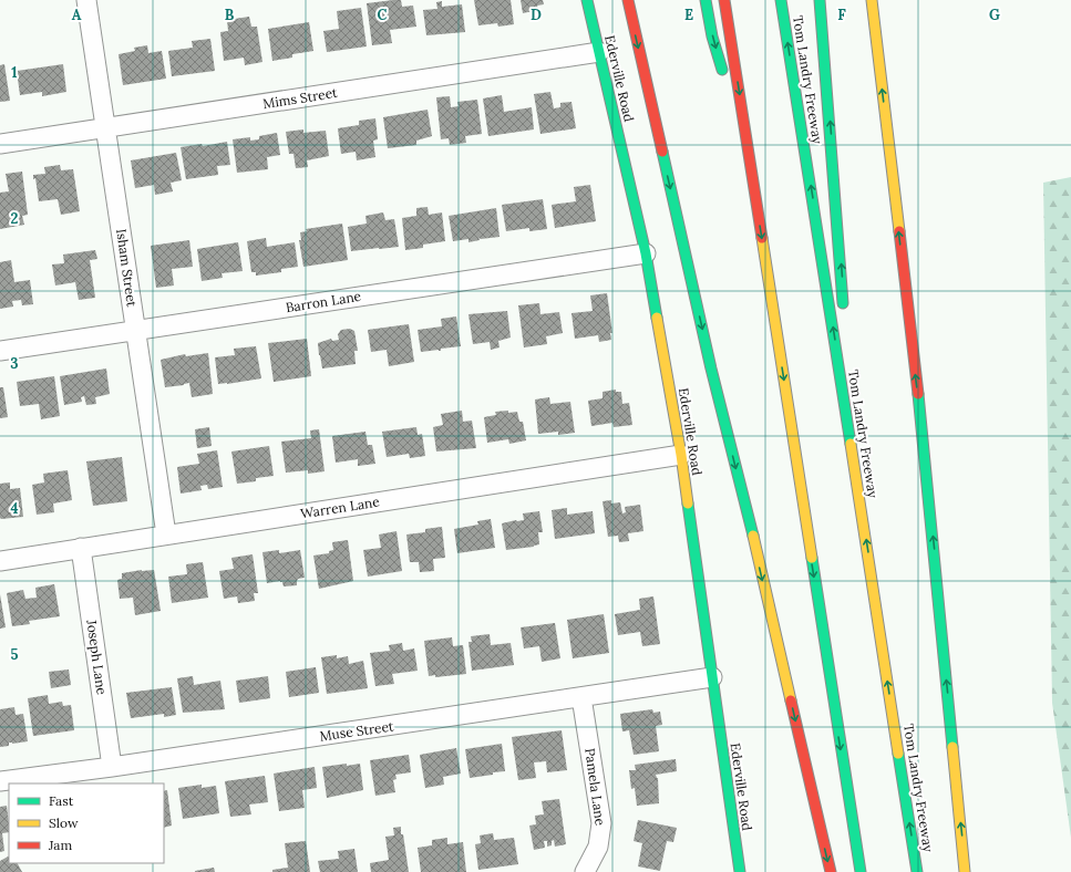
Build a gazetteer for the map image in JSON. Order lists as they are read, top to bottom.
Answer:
{
  "streets": {
    "main road": ["Ederville Road", "Tom Landry Freeway"],
    "street": [
      "Mims Street",
      "Isham Street",
      "Barron Lane",
      "Warren Lane",
      "Joseph Lane",
      "Muse Street",
      "Pamela Lane"
    ]
  },
  "crossings": [
    ["Ederville Road", "Mims Street"],
    ["Ederville Road", "Barron Lane"],
    ["Ederville Road", "Warren Lane"],
    ["Ederville Road", "Muse Street"],
    ["Mims Street", "Isham Street"],
    ["Isham Street", "Barron Lane"],
    ["Isham Street", "Warren Lane"],
    ["Warren Lane", "Joseph Lane"],
    ["Joseph Lane", "Muse Street"],
    ["Muse Street", "Pamela Lane"]
  ],
  "legend": ["Fast", "Slow", "Jam"],
  "grid": {
    "columns": [
      "A",
      "B",
      "C",
      "D",
      "E",
      "F",
      "G"
    ],
    "rows": [
      "1",
      "2",
      "3",
      "4",
      "5"
    ]
  }
}
